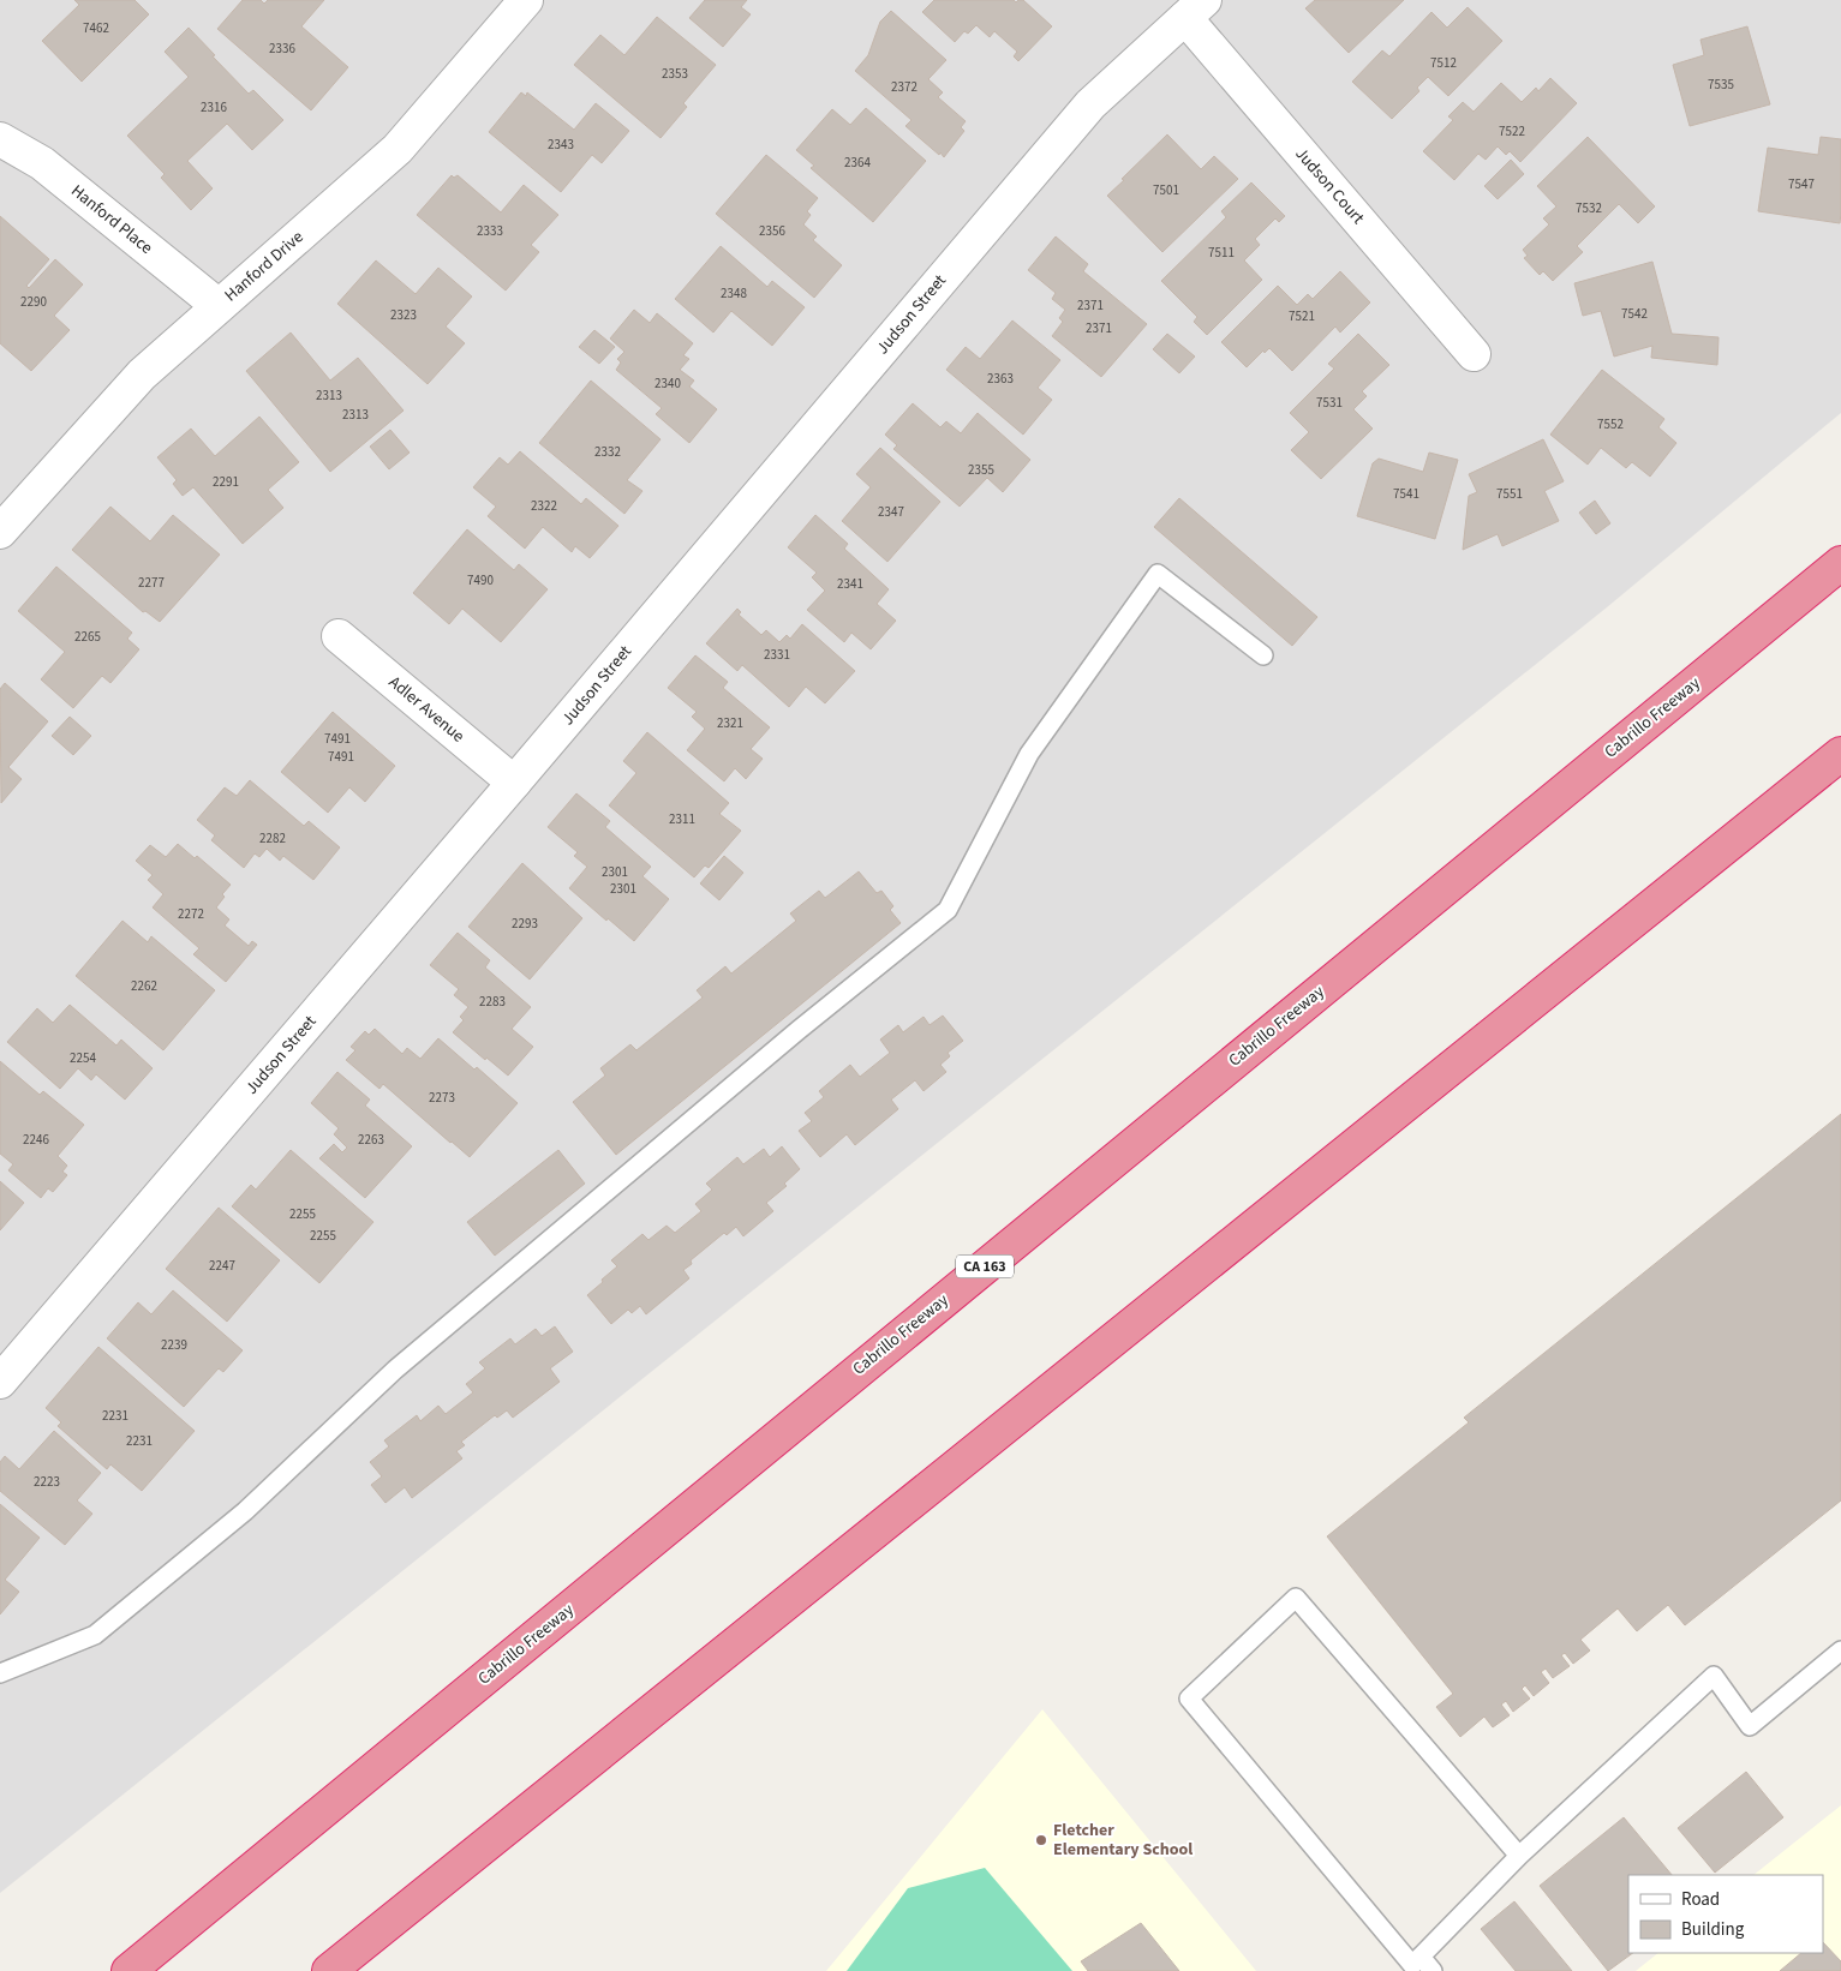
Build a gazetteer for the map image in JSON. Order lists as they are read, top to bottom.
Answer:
{
  "streets": {
    "highway": ["Cabrillo Freeway", "CA 163"],
    "street": [
      "Judson Court",
      "Hanford Place",
      "Hanford Drive",
      "Judson Street",
      "Adler Avenue"
    ]
  },
  "crossings": [
    ["Judson Court", "Judson Street"],
    ["Hanford Place", "Hanford Drive"],
    ["Judson Street", "Adler Avenue"]
  ],
  "places": ["Fletcher Elementary School"],
  "house_numbers": [
    "7462",
    "2336",
    "7512",
    "2353",
    "7535",
    "2372",
    "2316",
    "7522",
    "2343",
    "2364",
    "7547",
    "7501",
    "7532",
    "2333",
    "2356",
    "7511",
    "2348",
    "2290",
    "2371",
    "7542",
    "2323",
    "7521",
    "2371",
    "2363",
    "2340",
    "2313",
    "7531",
    "2313",
    "7552",
    "2332",
    "2355",
    "2291",
    "7541",
    "7551",
    "2322",
    "2347",
    "7490",
    "2277",
    "2341",
    "2265",
    "2331",
    "2321",
    "7491",
    "7491",
    "2311",
    "2282",
    "2301",
    "2301",
    "2272",
    "2293",
    "2262",
    "2283",
    "2254",
    "2273",
    "2246",
    "2263",
    "2255",
    "2255",
    "2247",
    "2239",
    "2231",
    "2231",
    "2223"
  ],
  "legend": ["Road", "Building"]
}
